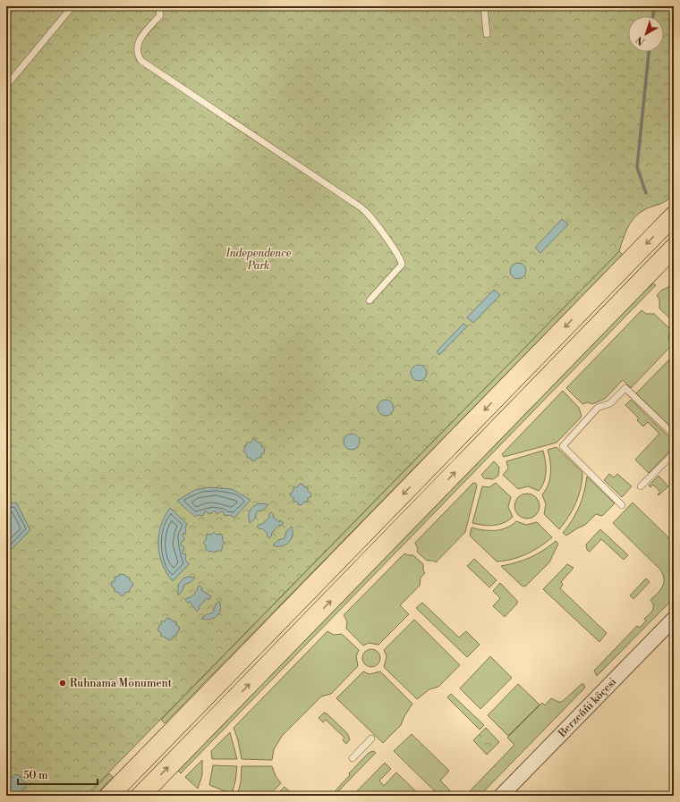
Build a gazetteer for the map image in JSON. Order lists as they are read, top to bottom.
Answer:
{
  "streets": {
    "street": ["Berzeňňi köçesi"]
  },
  "parks": ["Independence Park"],
  "places": ["Ruhnama Monument"],
  "scale_bar": "50 m",
  "north": "bottom left"
}
